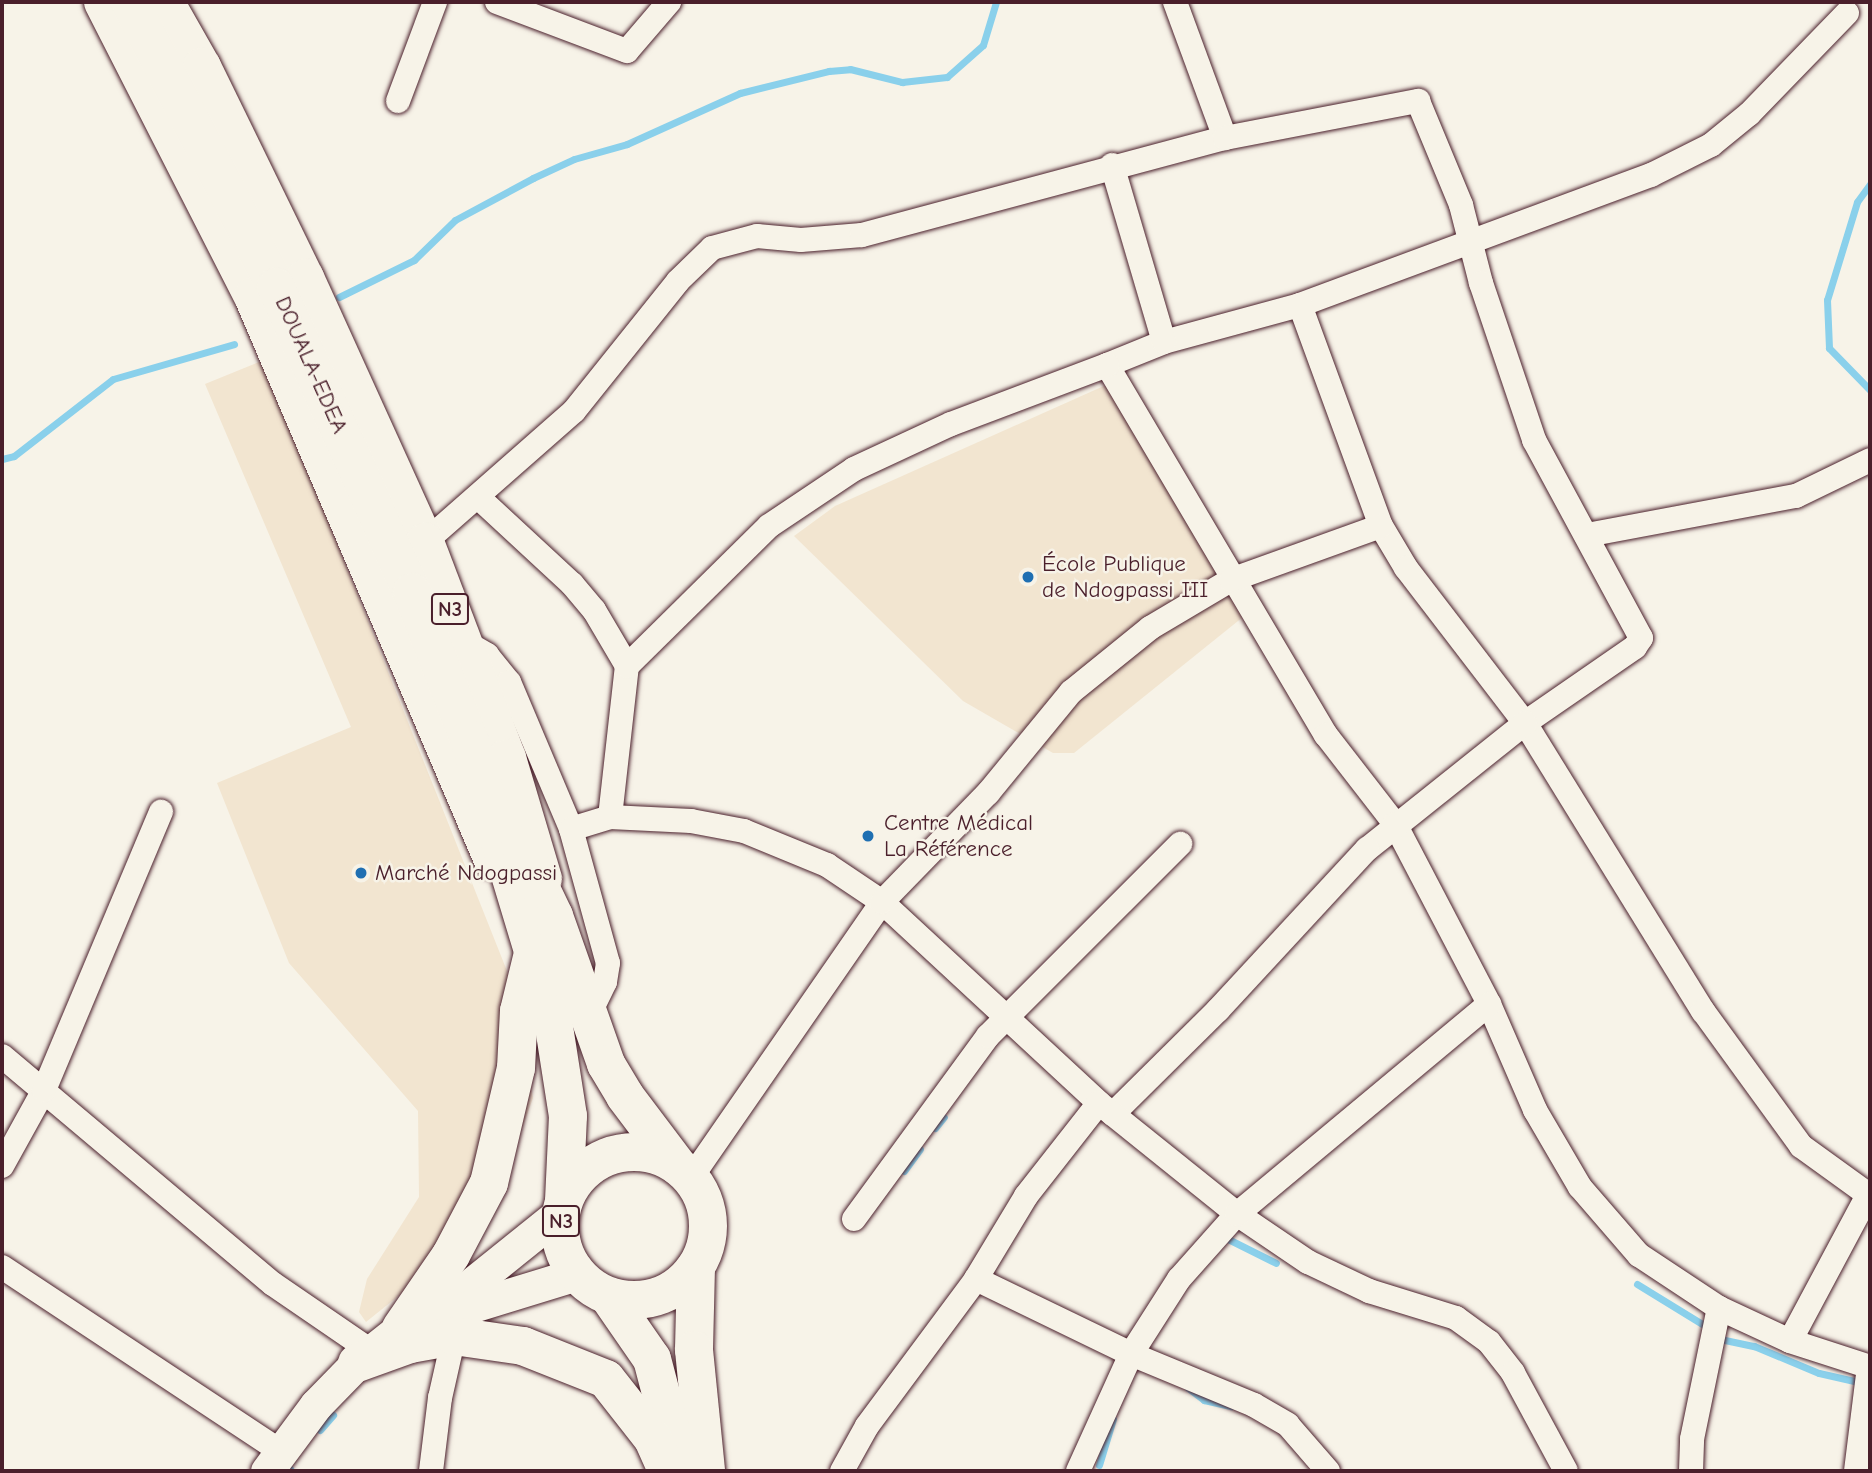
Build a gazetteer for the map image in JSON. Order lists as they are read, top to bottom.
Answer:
{
  "streets": {
    "main road": ["DOUALA-EDEA", "N3"]
  },
  "crossings": [
    ["DOUALA-EDEA", "N3"]
  ],
  "places": ["École Publique de Ndogpassi III", "Centre Médical La Référence", "Marché Ndogpassi"]
}
